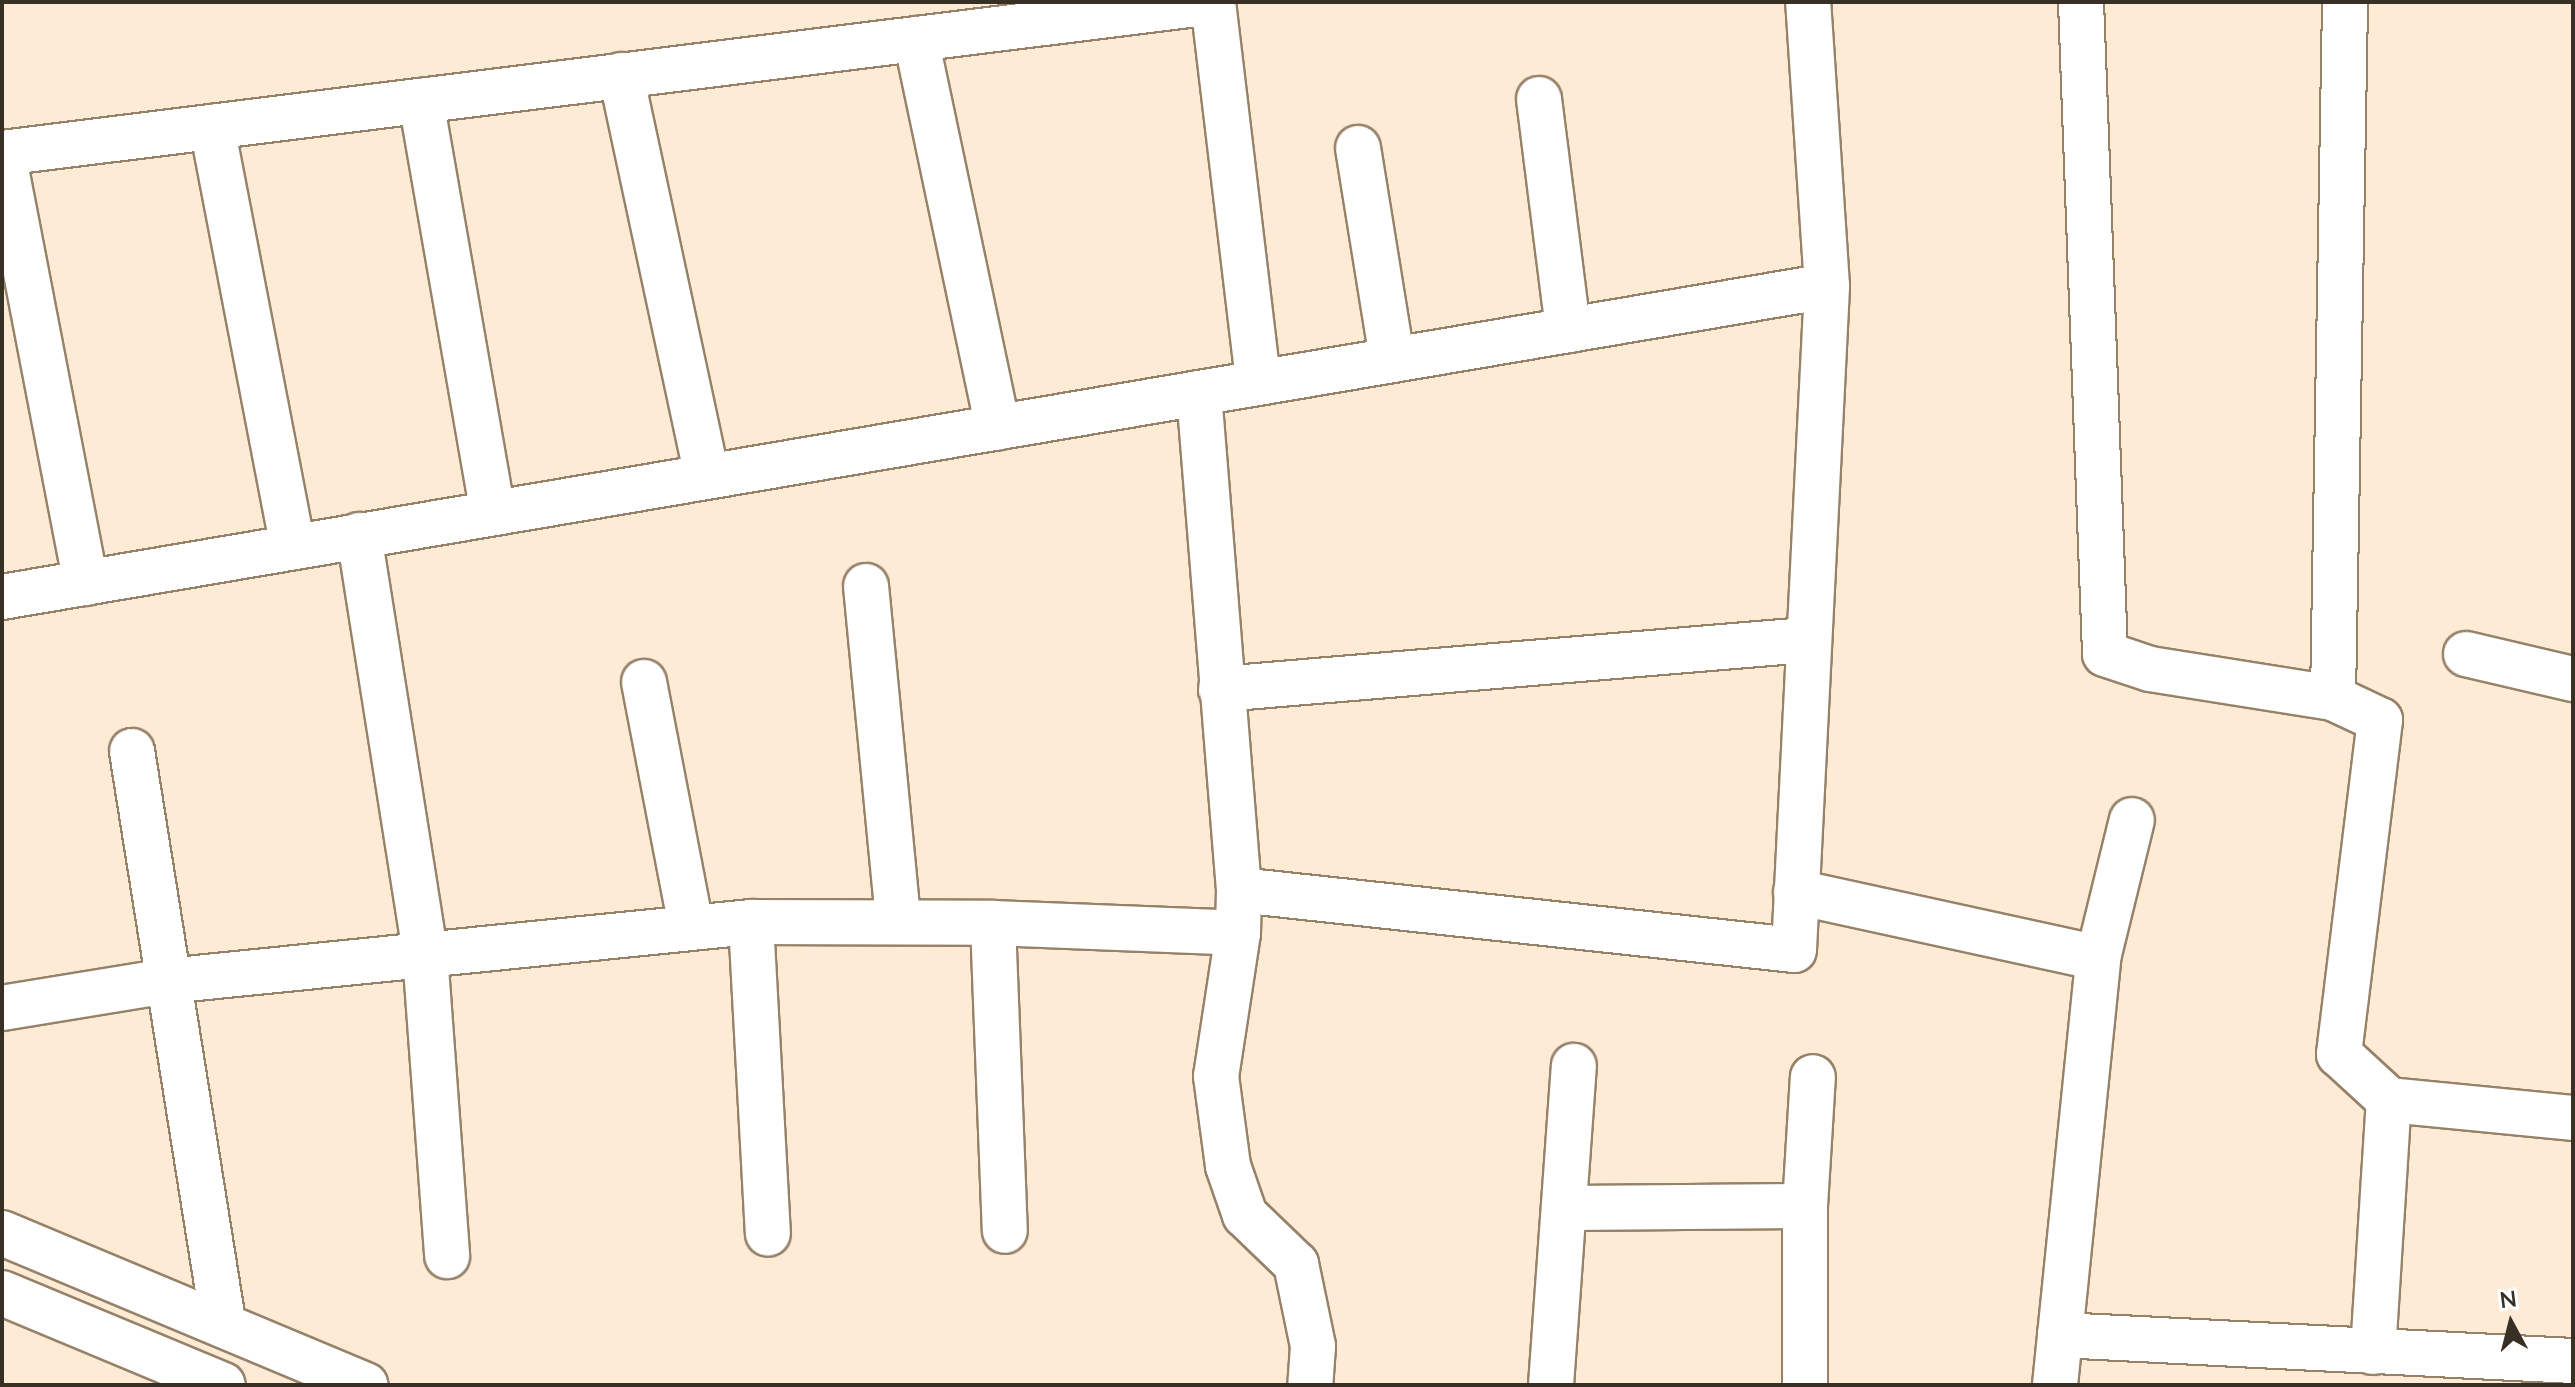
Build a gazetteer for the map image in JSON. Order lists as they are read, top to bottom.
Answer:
{
  "north": "top"
}
